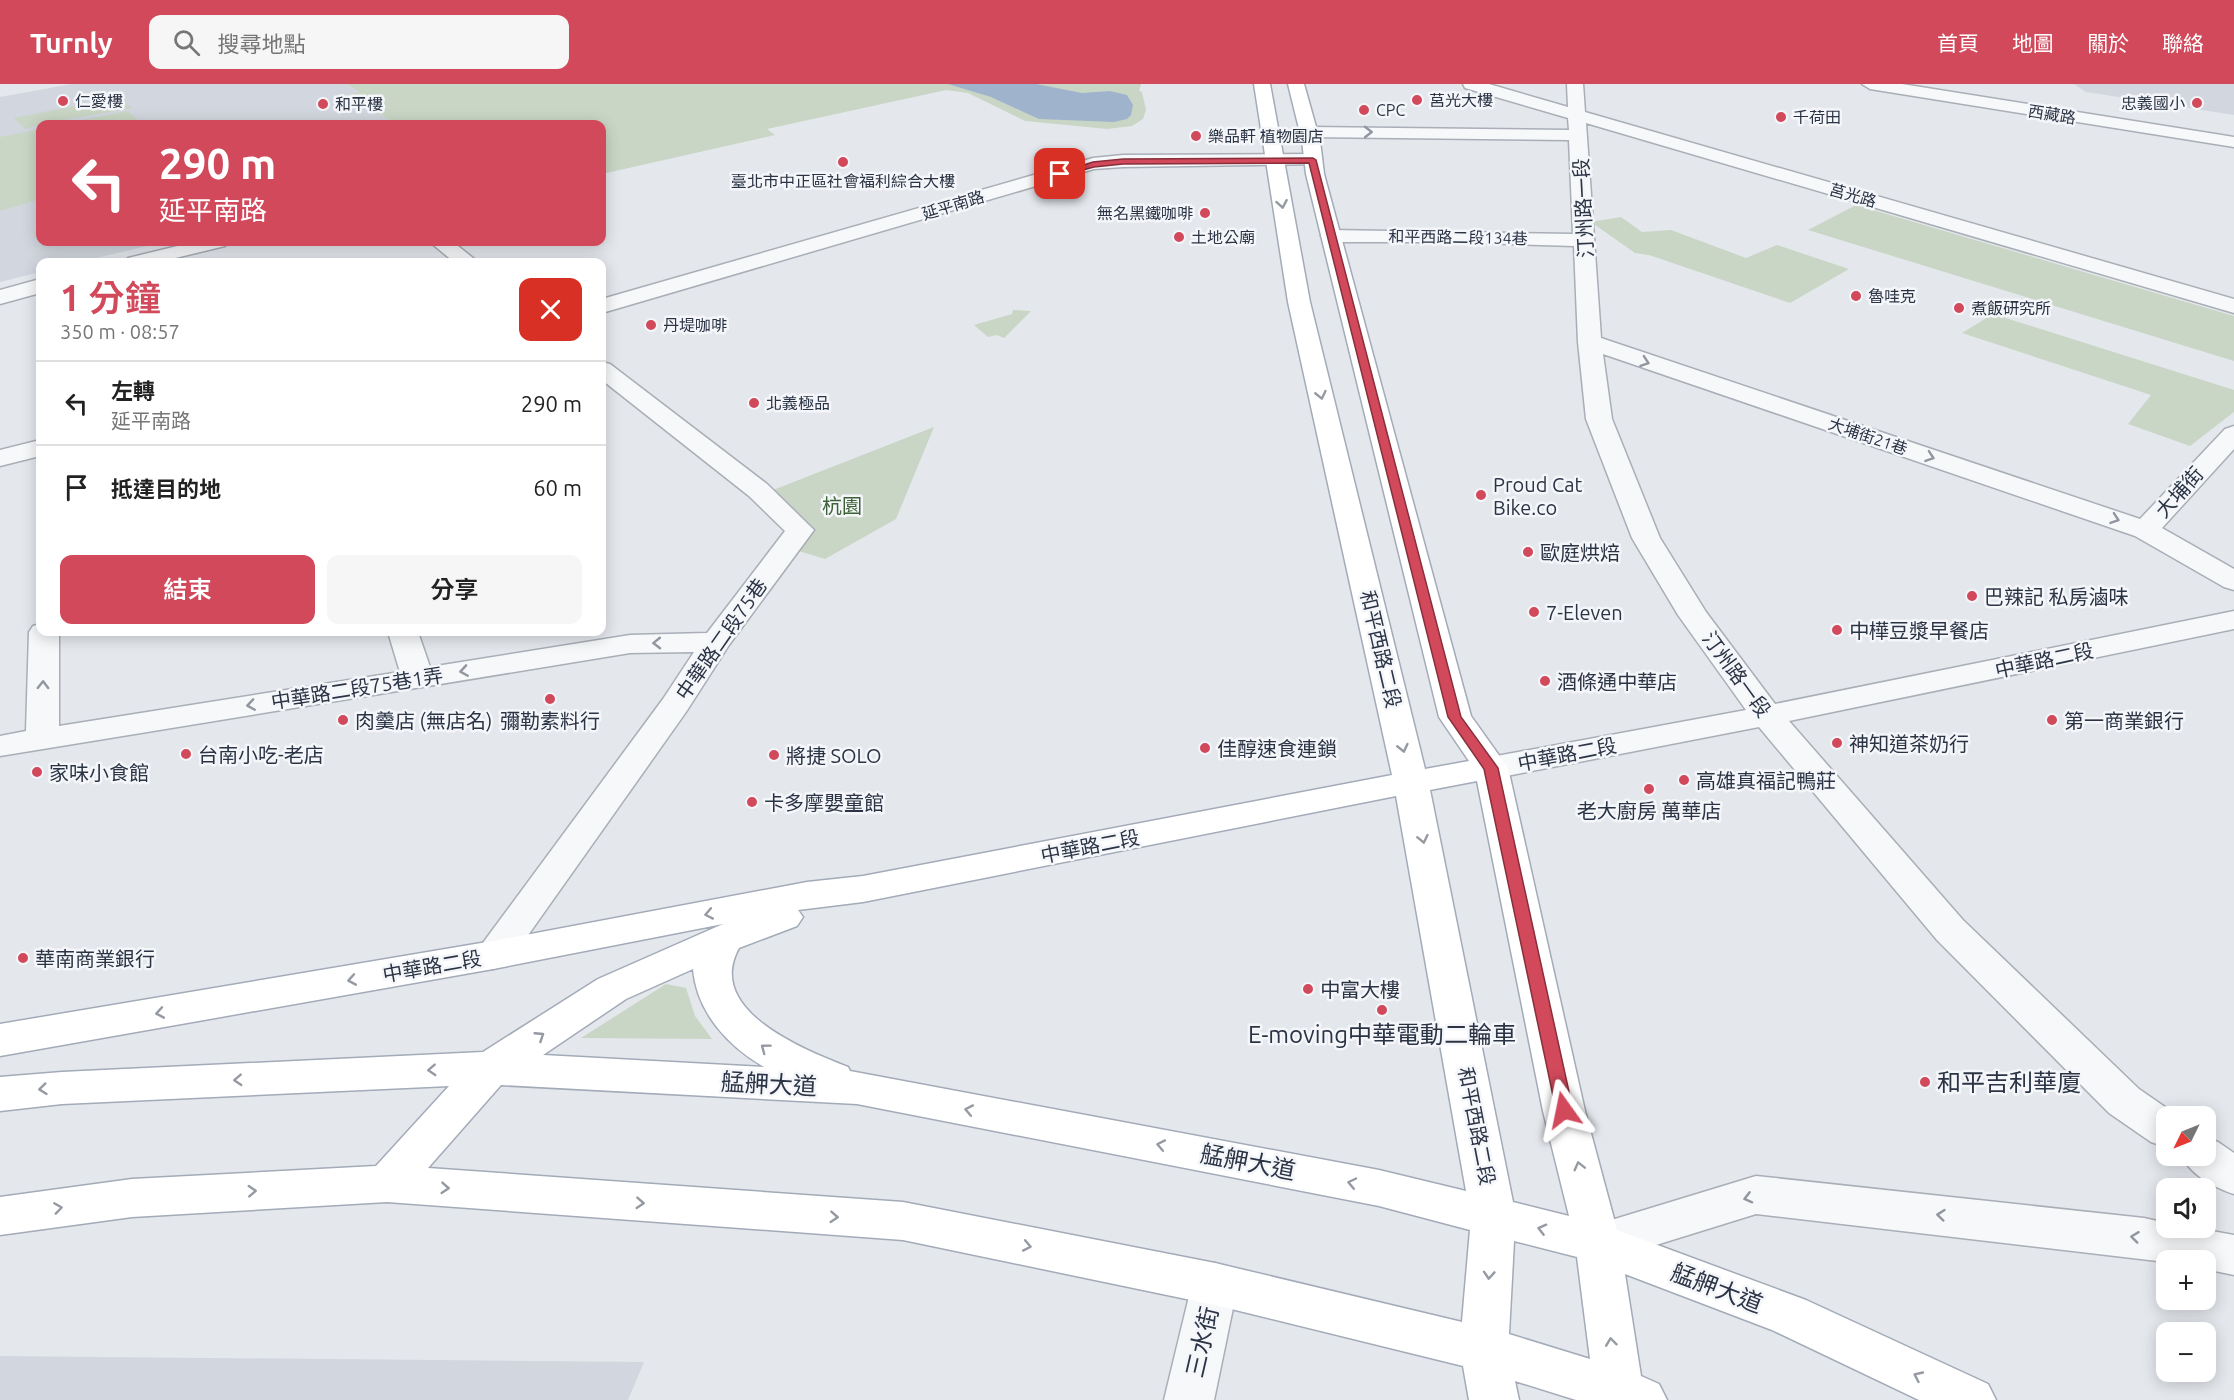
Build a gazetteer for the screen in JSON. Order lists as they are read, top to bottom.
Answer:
{
  "streets": {
    "main road": ["和平西路二段", "中華路二段", "艋舺大道"],
    "street": [
      "西藏路",
      "莒光路",
      "延平南路",
      "汀州路一段",
      "和平西路二段134巷",
      "大埔街21巷",
      "大埔街",
      "中華路二段75巷",
      "中華路二段75巷1弄",
      "三水街"
    ]
  },
  "crossings": [
    ["莒光路", "汀州路一段"],
    ["延平南路", "和平西路二段"],
    ["汀州路一段", "和平西路二段134巷"],
    ["汀州路一段", "大埔街21巷"],
    ["汀州路一段", "中華路二段"],
    ["大埔街21巷", "大埔街"],
    ["中華路二段75巷", "中華路二段"],
    ["中華路二段75巷", "中華路二段75巷1弄"],
    ["和平西路二段", "中華路二段"],
    ["和平西路二段", "艋舺大道"],
    ["中華路二段", "艋舺大道"]
  ],
  "one_way": ["大埔街21巷", "中華路二段75巷1弄"],
  "parks": ["杭園"],
  "places": [
    "莒光大樓",
    "仁愛樓",
    "忠義國小",
    "和平樓",
    "CPC",
    "千荷田",
    "樂品軒 植物園店",
    "臺北市中正區社會福利綜合大樓",
    "無名黑鐵咖啡",
    "土地公廟",
    "魯哇克",
    "煮飯研究所",
    "丹堤咖啡",
    "北義極品",
    "Proud Cat Bike.co",
    "歐庭烘焙",
    "巴辣記 私房滷味",
    "7-Eleven",
    "中樺豆漿早餐店",
    "酒條通中華店",
    "彌勒素料行",
    "肉羹店 (無店名)",
    "第一商業銀行",
    "神知道茶奶行",
    "佳醇速食連鎖",
    "台南小吃-老店",
    "將捷 SOLO",
    "家味小食館",
    "高雄真福記鴨莊",
    "老大廚房 萬華店",
    "卡多摩嬰童館",
    "華南商業銀行",
    "中富大樓",
    "E-moving中華電動二輪車",
    "和平吉利華廈"
  ],
  "north": "bottom left",
  "page": {
    "header": "Turnly",
    "search": "搜尋地點",
    "nav": [
      "首頁",
      "地圖",
      "關於",
      "聯絡"
    ],
    "turn": ["290 m", "延平南路"],
    "heading": ["1 分鐘", "350 m · 08:57"],
    "list": [
      {
        "name": "左轉",
        "note": "延平南路",
        "value": "290 m"
      },
      {
        "name": "抵達目的地",
        "value": "60 m"
      }
    ],
    "buttons": ["結束", "分享"],
    "map_buttons": ["+", "−"]
  }
}
